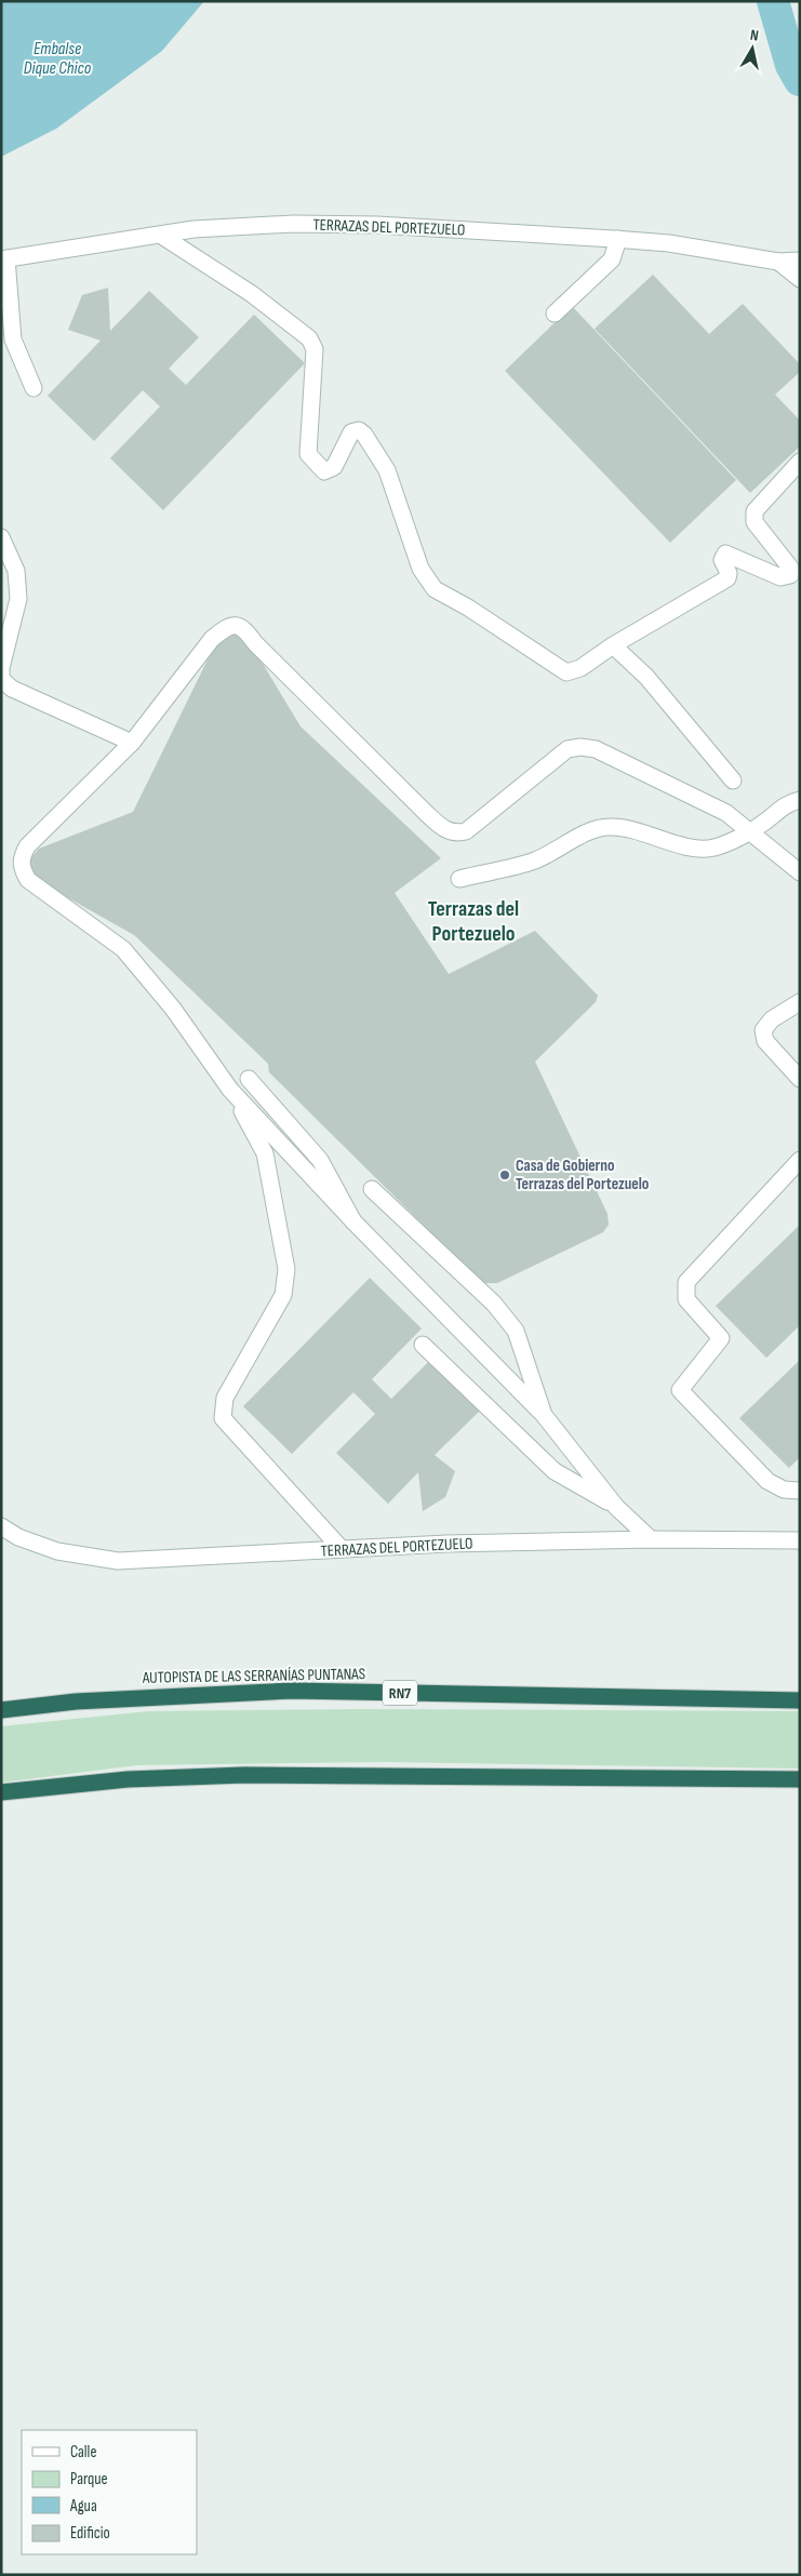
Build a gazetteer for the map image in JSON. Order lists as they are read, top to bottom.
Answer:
{
  "streets": {
    "highway": ["AUTOPISTA DE LAS SERRANÍAS PUNTANAS", "RN7"],
    "street": ["TERRAZAS DEL PORTEZUELO"]
  },
  "districts": ["Terrazas del Portezuelo"],
  "water": ["Embalse Dique Chico"],
  "places": ["Casa de Gobierno Terrazas del Portezuelo"],
  "legend": [
    "Calle",
    "Parque",
    "Agua",
    "Edificio"
  ],
  "north": "top"
}
